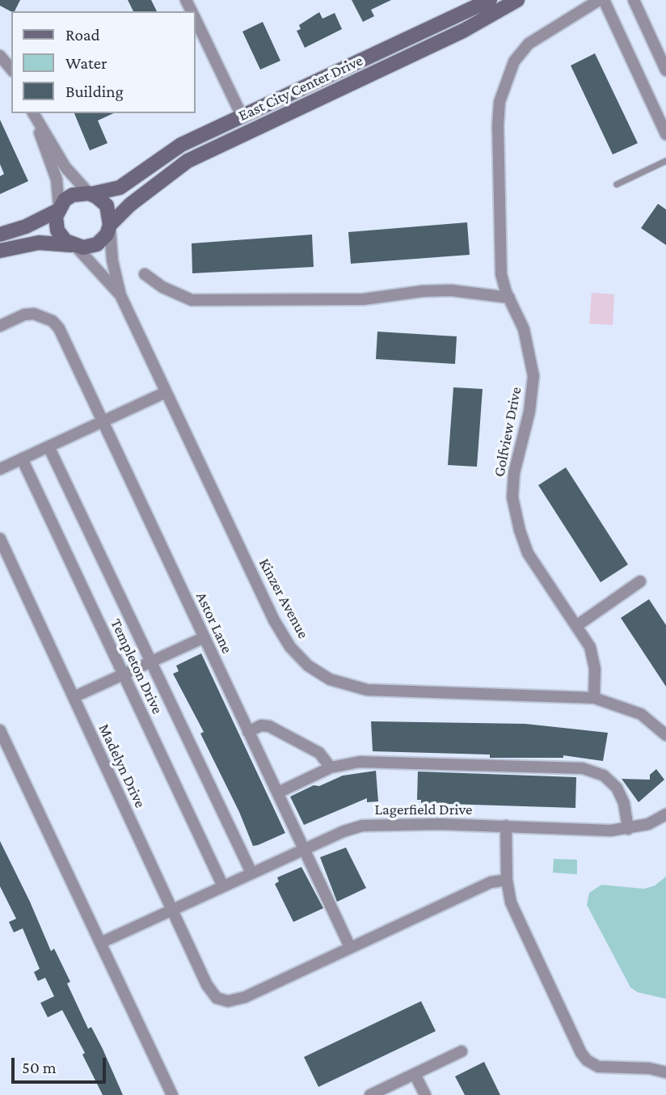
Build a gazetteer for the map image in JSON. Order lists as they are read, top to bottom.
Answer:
{
  "streets": {
    "street": [
      "East City Center Drive",
      "Golfview Drive",
      "Kinzer Avenue",
      "Astor Lane",
      "Templeton Drive",
      "Madelyn Drive",
      "Lagerfield Drive"
    ]
  },
  "crossings": [
    ["East City Center Drive", "Kinzer Avenue"],
    ["Golfview Drive", "Kinzer Avenue"],
    ["Astor Lane", "Madelyn Drive"],
    ["Astor Lane", "Lagerfield Drive"],
    ["Templeton Drive", "Lagerfield Drive"],
    ["Madelyn Drive", "Lagerfield Drive"]
  ],
  "legend": ["Road", "Water", "Building"],
  "scale_bar": "50 m"
}
